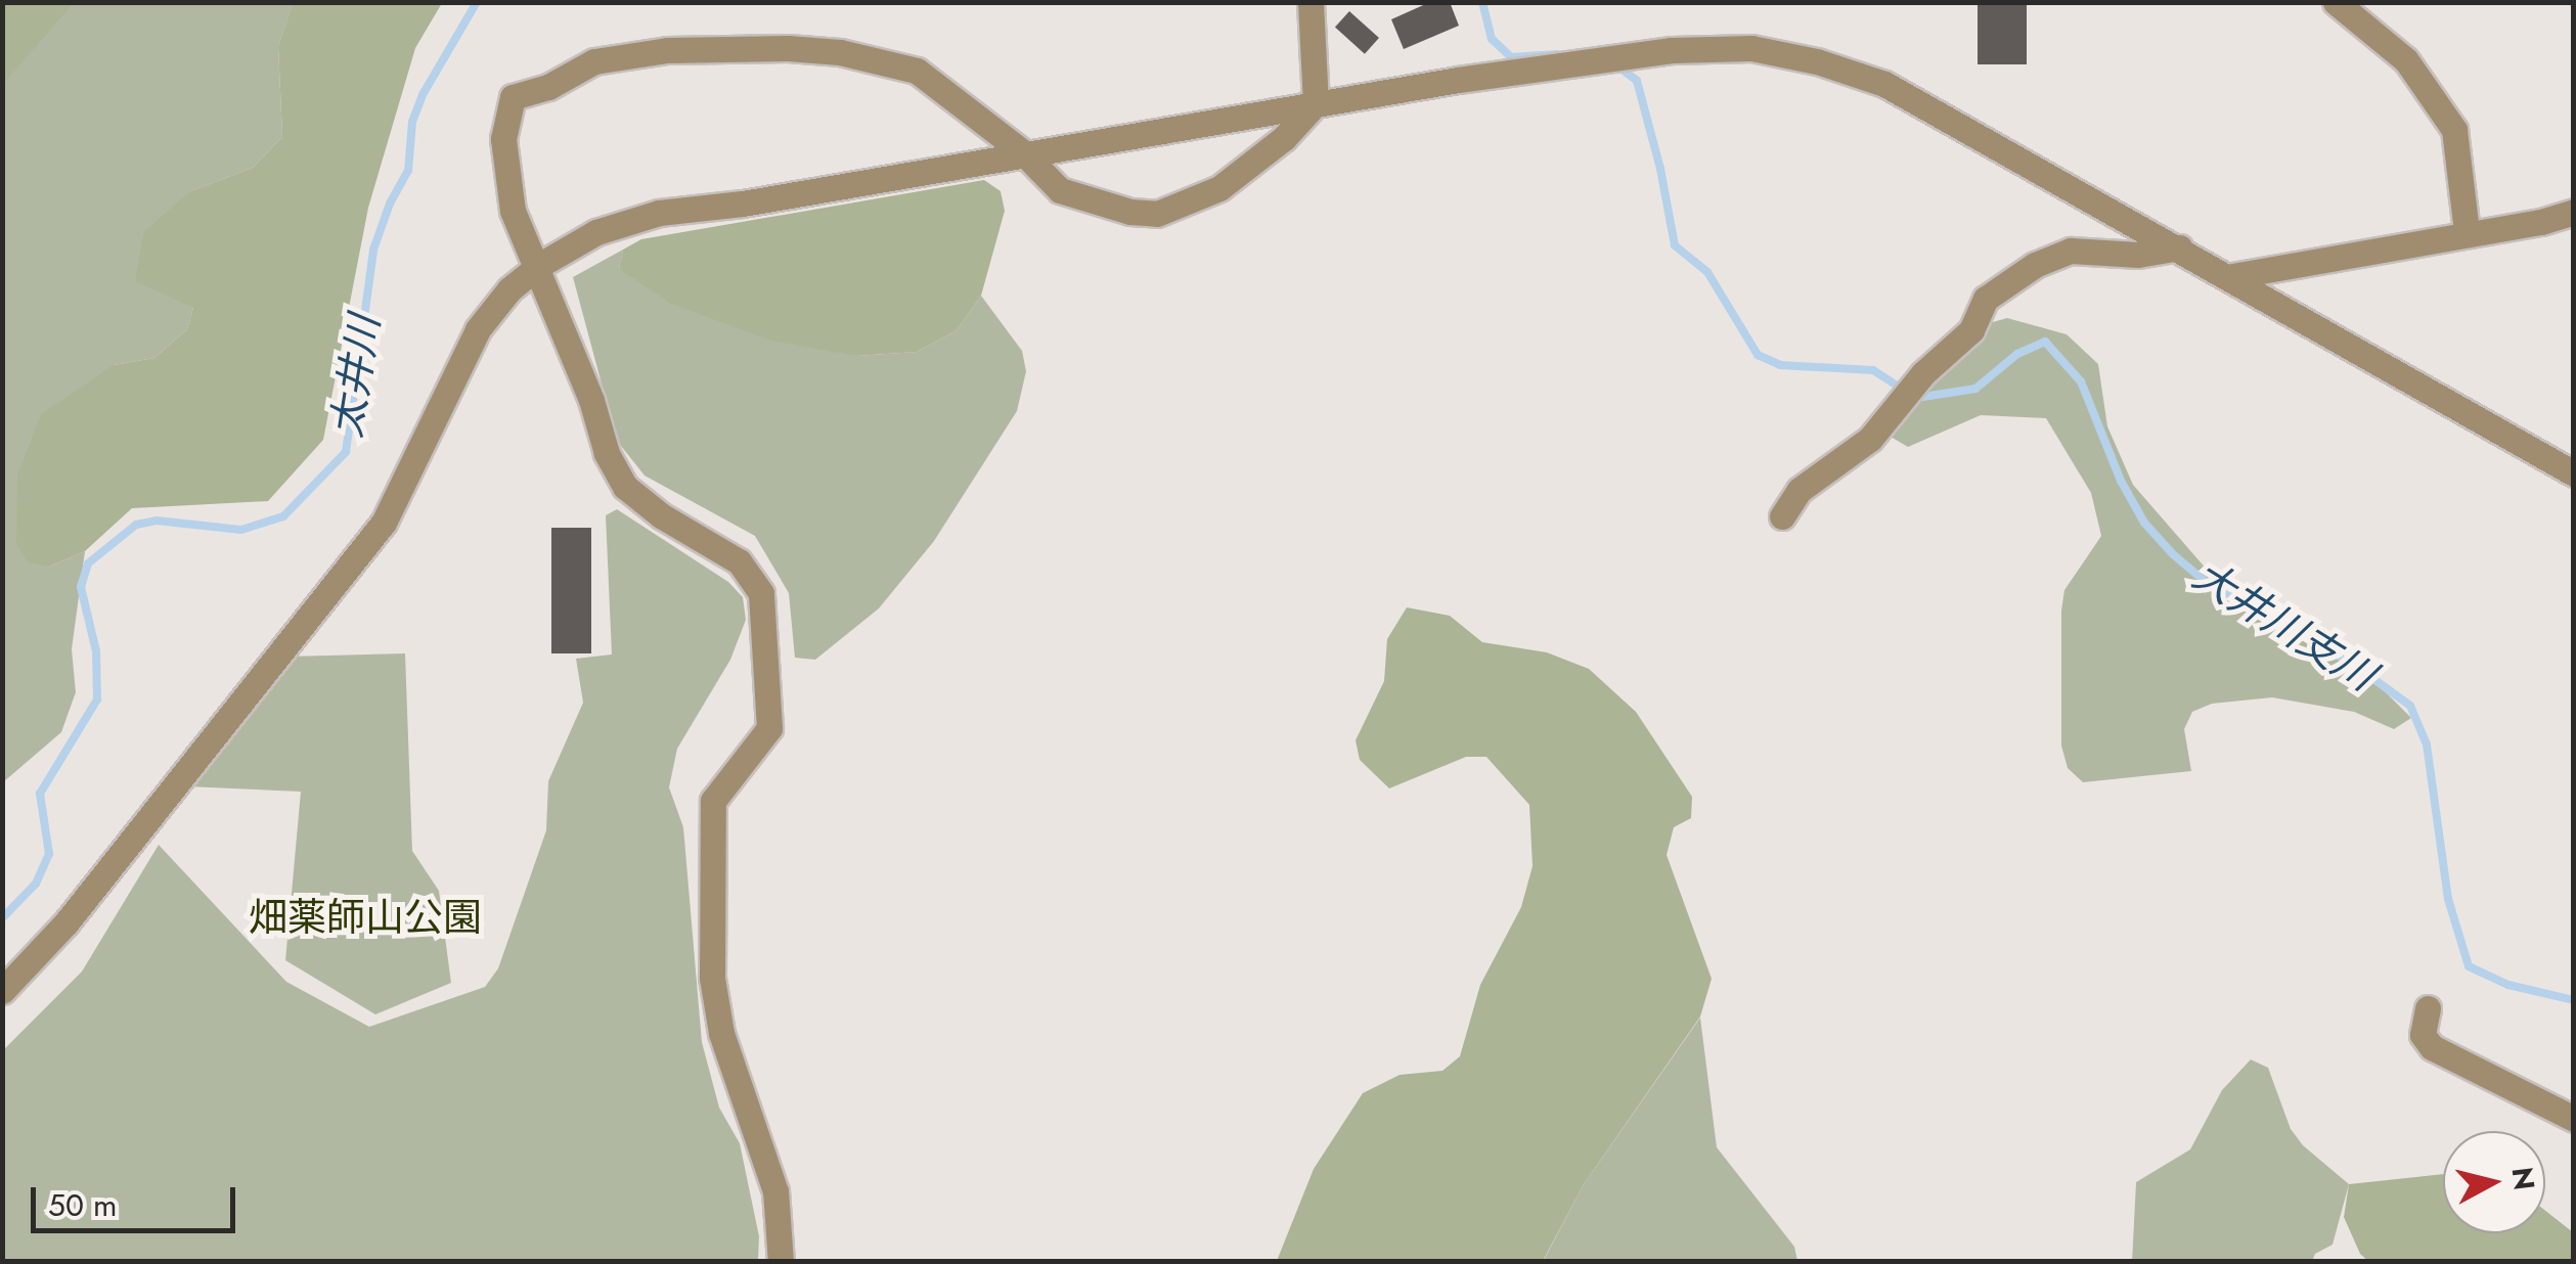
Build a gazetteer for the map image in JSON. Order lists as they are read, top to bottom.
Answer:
{
  "water": ["太井川", "大井川支川"],
  "parks": ["畑薬師山公園"],
  "scale_bar": "50 m",
  "north": "right"
}
